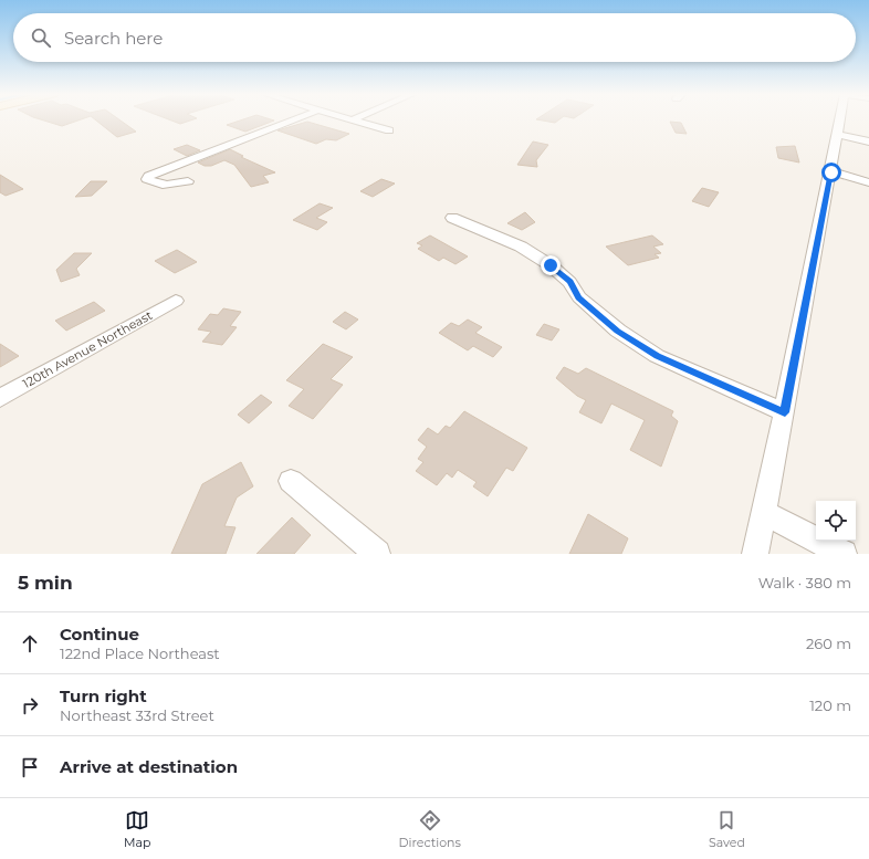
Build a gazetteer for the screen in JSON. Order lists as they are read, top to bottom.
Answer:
{
  "streets": {
    "street": ["120th Avenue Northeast"]
  },
  "page": {
    "search": "Search here",
    "heading": ["5 min", "Walk · 380 m"],
    "list": [
      ["Continue", "122nd Place Northeast", "260 m"],
      ["Turn right", "Northeast 33rd Street", "120 m"],
      "Arrive at destination"
    ],
    "nav": ["Map", "Directions", "Saved"]
  }
}
